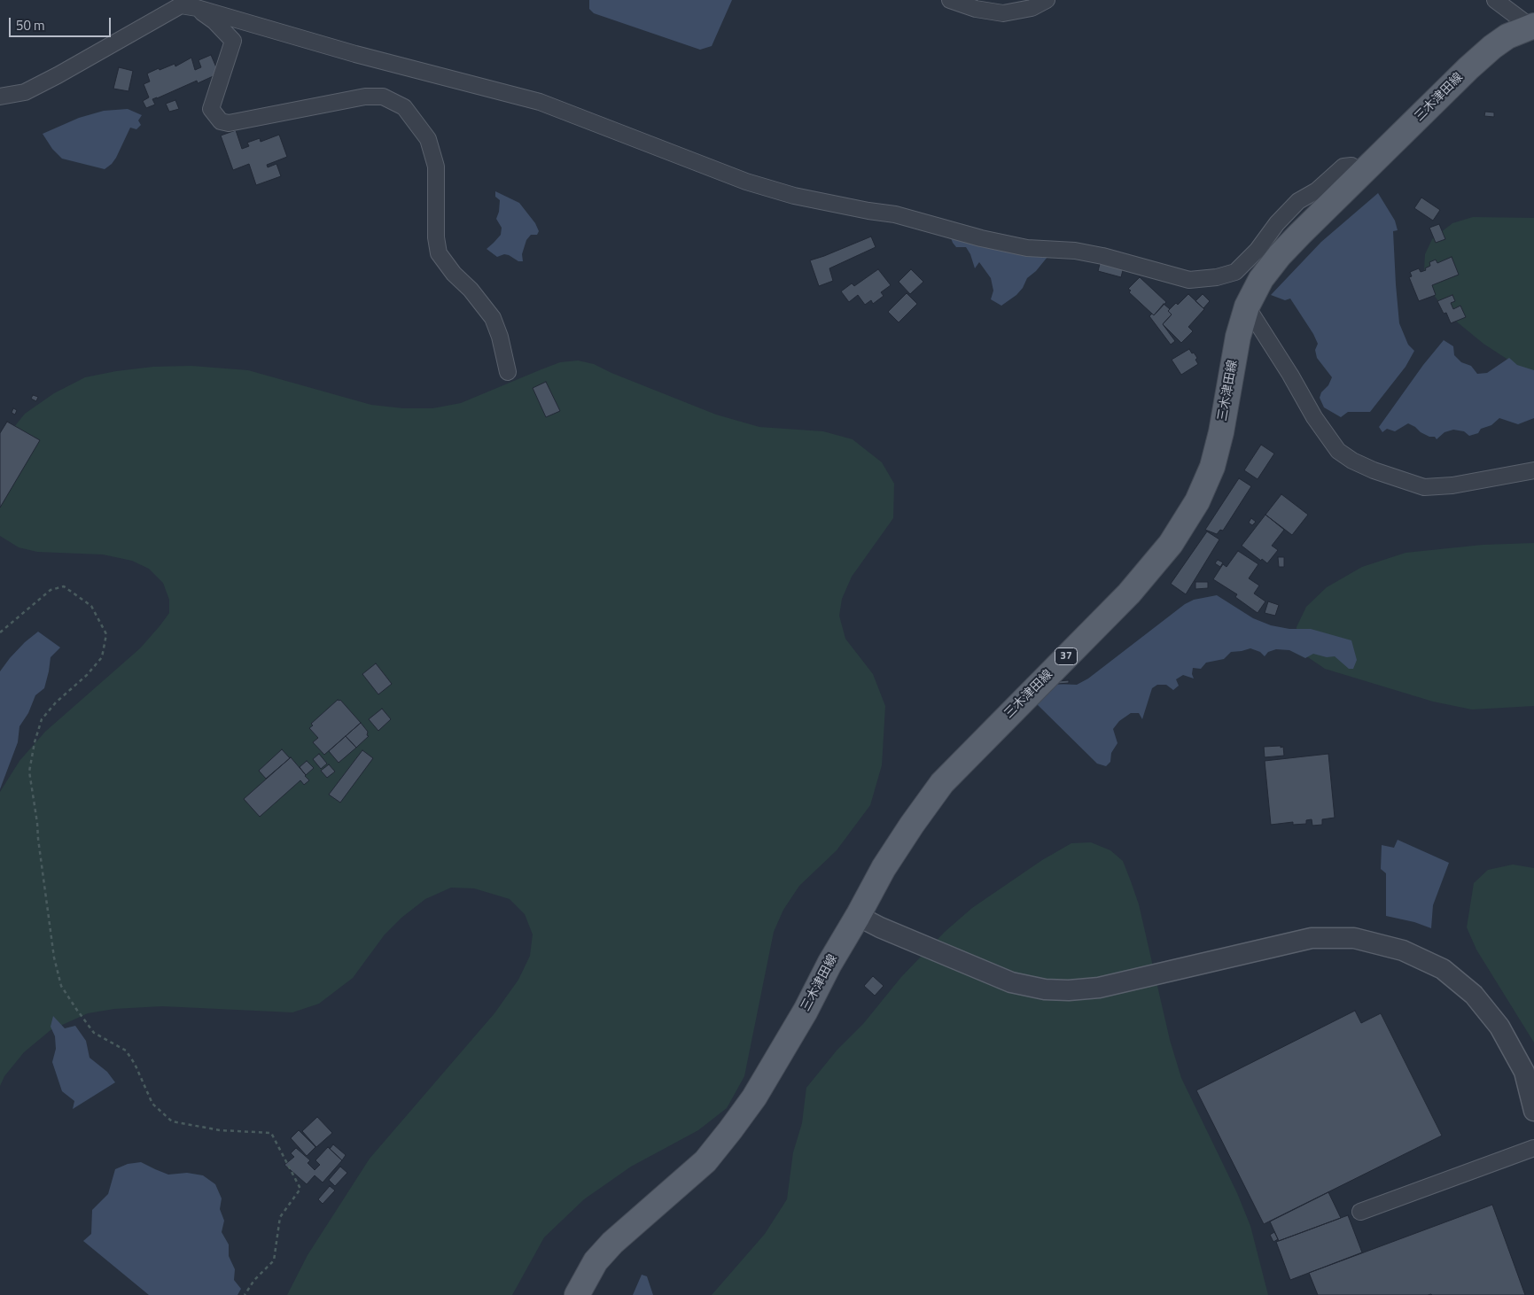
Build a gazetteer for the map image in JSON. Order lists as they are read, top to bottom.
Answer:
{
  "streets": {
    "main road": ["三木津田線", "37"]
  },
  "scale_bar": "50 m"
}
